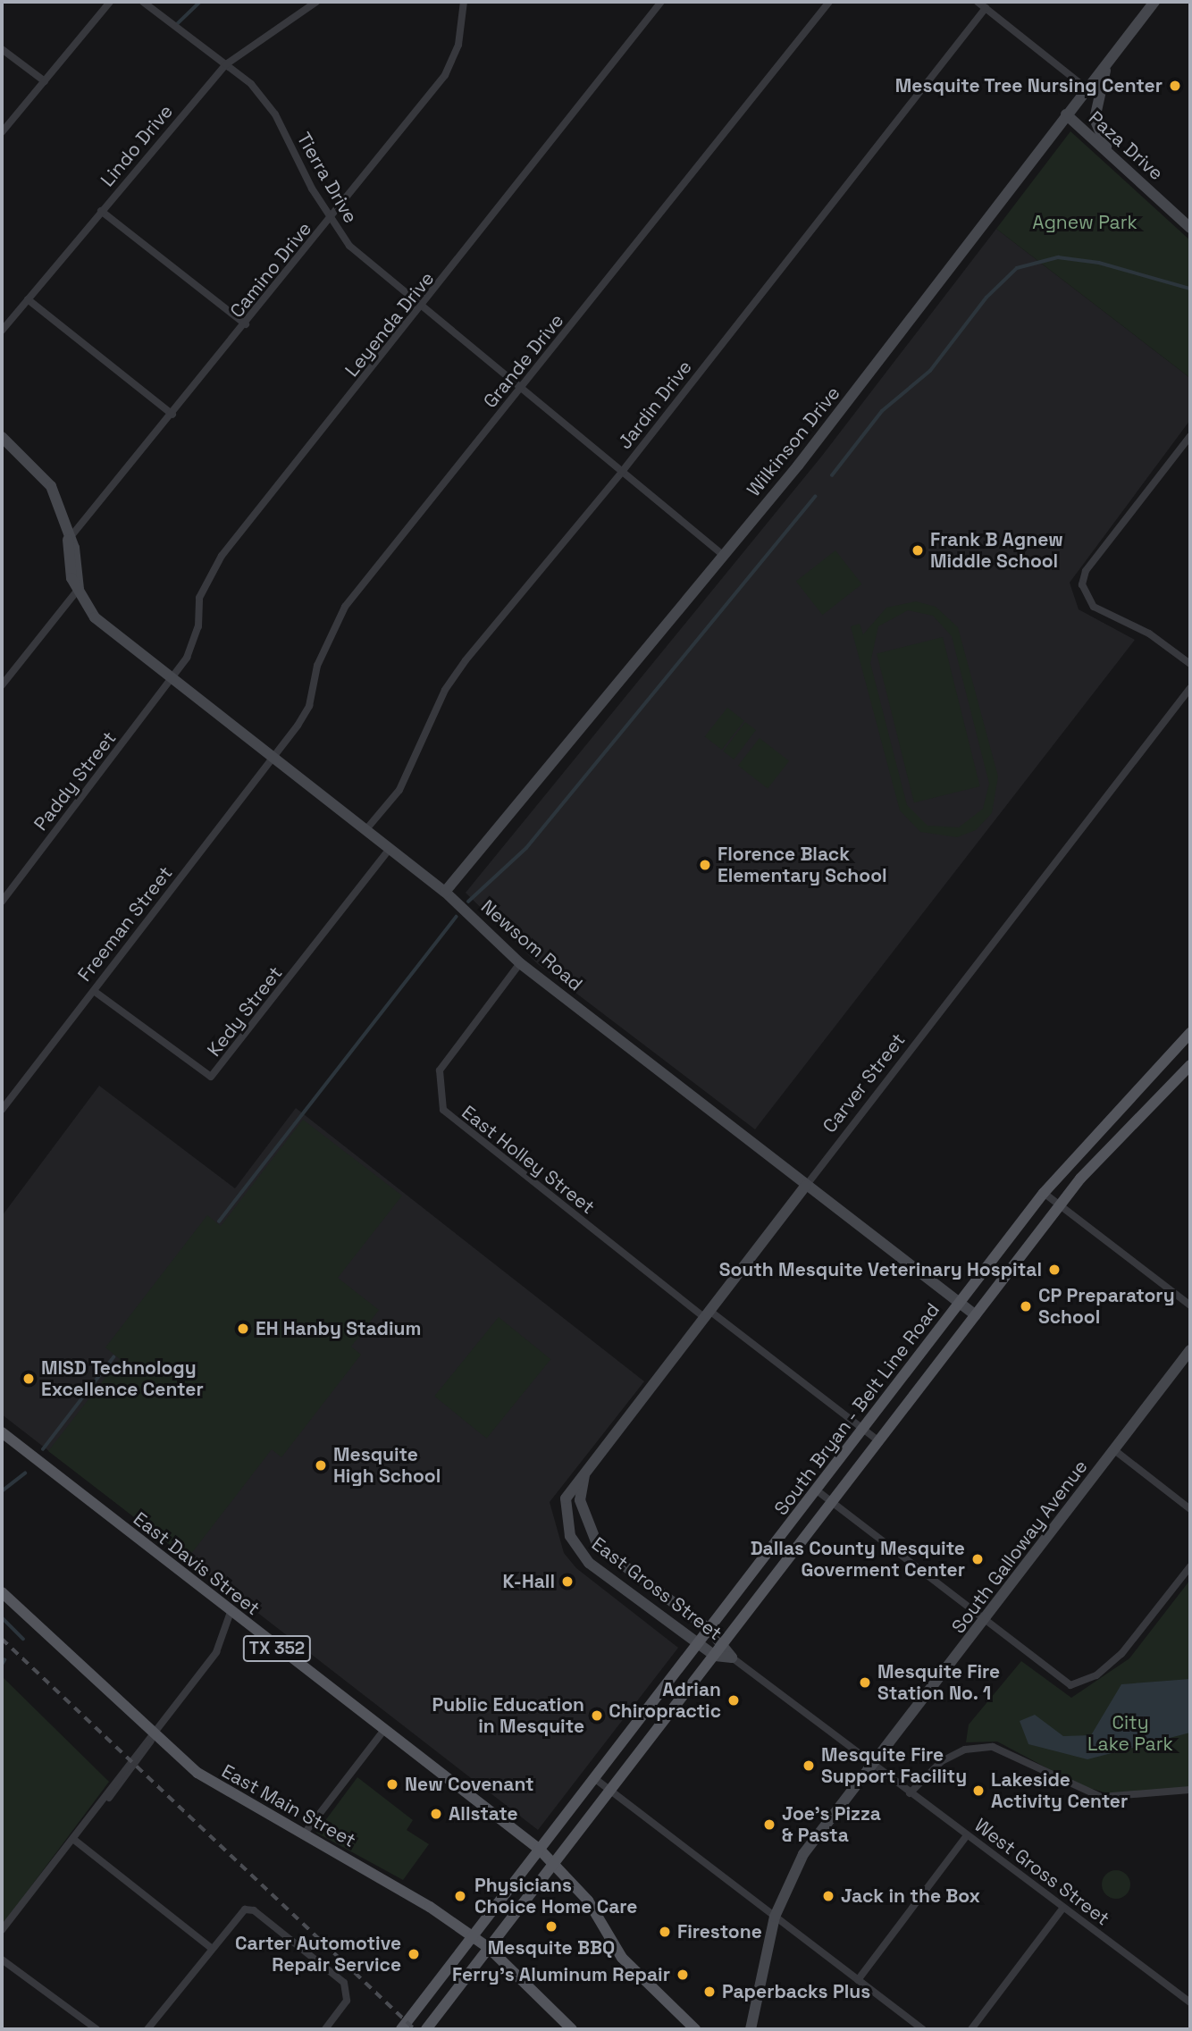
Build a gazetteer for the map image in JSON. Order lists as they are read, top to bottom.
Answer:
{
  "streets": {
    "main road": [
      "South Bryan - Belt Line Road",
      "East Davis Street",
      "TX 352",
      "East Main Street"
    ],
    "street": [
      "Lindo Drive",
      "Paza Drive",
      "Tierra Drive",
      "Camino Drive",
      "Leyenda Drive",
      "Grande Drive",
      "Jardin Drive",
      "Wilkinson Drive",
      "Paddy Street",
      "Freeman Street",
      "Newsom Road",
      "Kedy Street",
      "Carver Street",
      "East Holley Street",
      "South Galloway Avenue",
      "East Gross Street",
      "West Gross Street"
    ]
  },
  "crossings": [
    ["Lindo Drive", "Tierra Drive"],
    ["Paza Drive", "Jardin Drive"],
    ["Paza Drive", "Wilkinson Drive"],
    ["Tierra Drive", "Camino Drive"],
    ["Tierra Drive", "Leyenda Drive"],
    ["Tierra Drive", "Grande Drive"],
    ["Tierra Drive", "Jardin Drive"],
    ["Tierra Drive", "Wilkinson Drive"],
    ["Camino Drive", "Newsom Road"],
    ["Leyenda Drive", "Paddy Street"],
    ["Leyenda Drive", "Newsom Road"],
    ["Grande Drive", "Freeman Street"],
    ["Grande Drive", "Newsom Road"],
    ["Jardin Drive", "Newsom Road"],
    ["Wilkinson Drive", "Newsom Road"],
    ["Paddy Street", "Newsom Road"],
    ["Freeman Street", "Newsom Road"],
    ["Freeman Street", "Kedy Street"],
    ["Newsom Road", "Kedy Street"],
    ["Newsom Road", "Carver Street"],
    ["Newsom Road", "East Holley Street"],
    ["Newsom Road", "South Bryan - Belt Line Road"],
    ["Carver Street", "East Holley Street"],
    ["Carver Street", "East Gross Street"],
    ["East Holley Street", "South Bryan - Belt Line Road"],
    ["South Bryan - Belt Line Road", "East Davis Street"],
    ["South Bryan - Belt Line Road", "East Gross Street"],
    ["South Bryan - Belt Line Road", "East Main Street"],
    ["South Galloway Avenue", "East Gross Street"],
    ["South Galloway Avenue", "West Gross Street"],
    ["East Gross Street", "West Gross Street"]
  ],
  "parks": ["Agnew Park", "City Lake Park"],
  "places": [
    "Mesquite Tree Nursing Center",
    "Frank B Agnew Middle School",
    "Florence Black Elementary School",
    "South Mesquite Veterinary Hospital",
    "CP Preparatory School",
    "EH Hanby Stadium",
    "MISD Technology Excellence Center",
    "Mesquite High School",
    "Dallas County Mesquite Goverment Center",
    "K-Hall",
    "Mesquite Fire Station No. 1",
    "Adrian Chiropractic",
    "Public Education in Mesquite",
    "Mesquite Fire Support Facility",
    "New Covenant",
    "Lakeside Activity Center",
    "Allstate",
    "Joe's Pizza & Pasta",
    "Physicians Choice Home Care",
    "Jack in the Box",
    "Mesquite BBQ",
    "Firestone",
    "Carter Automotive Repair Service",
    "Ferry's Aluminum Repair",
    "Paperbacks Plus"
  ]
}
